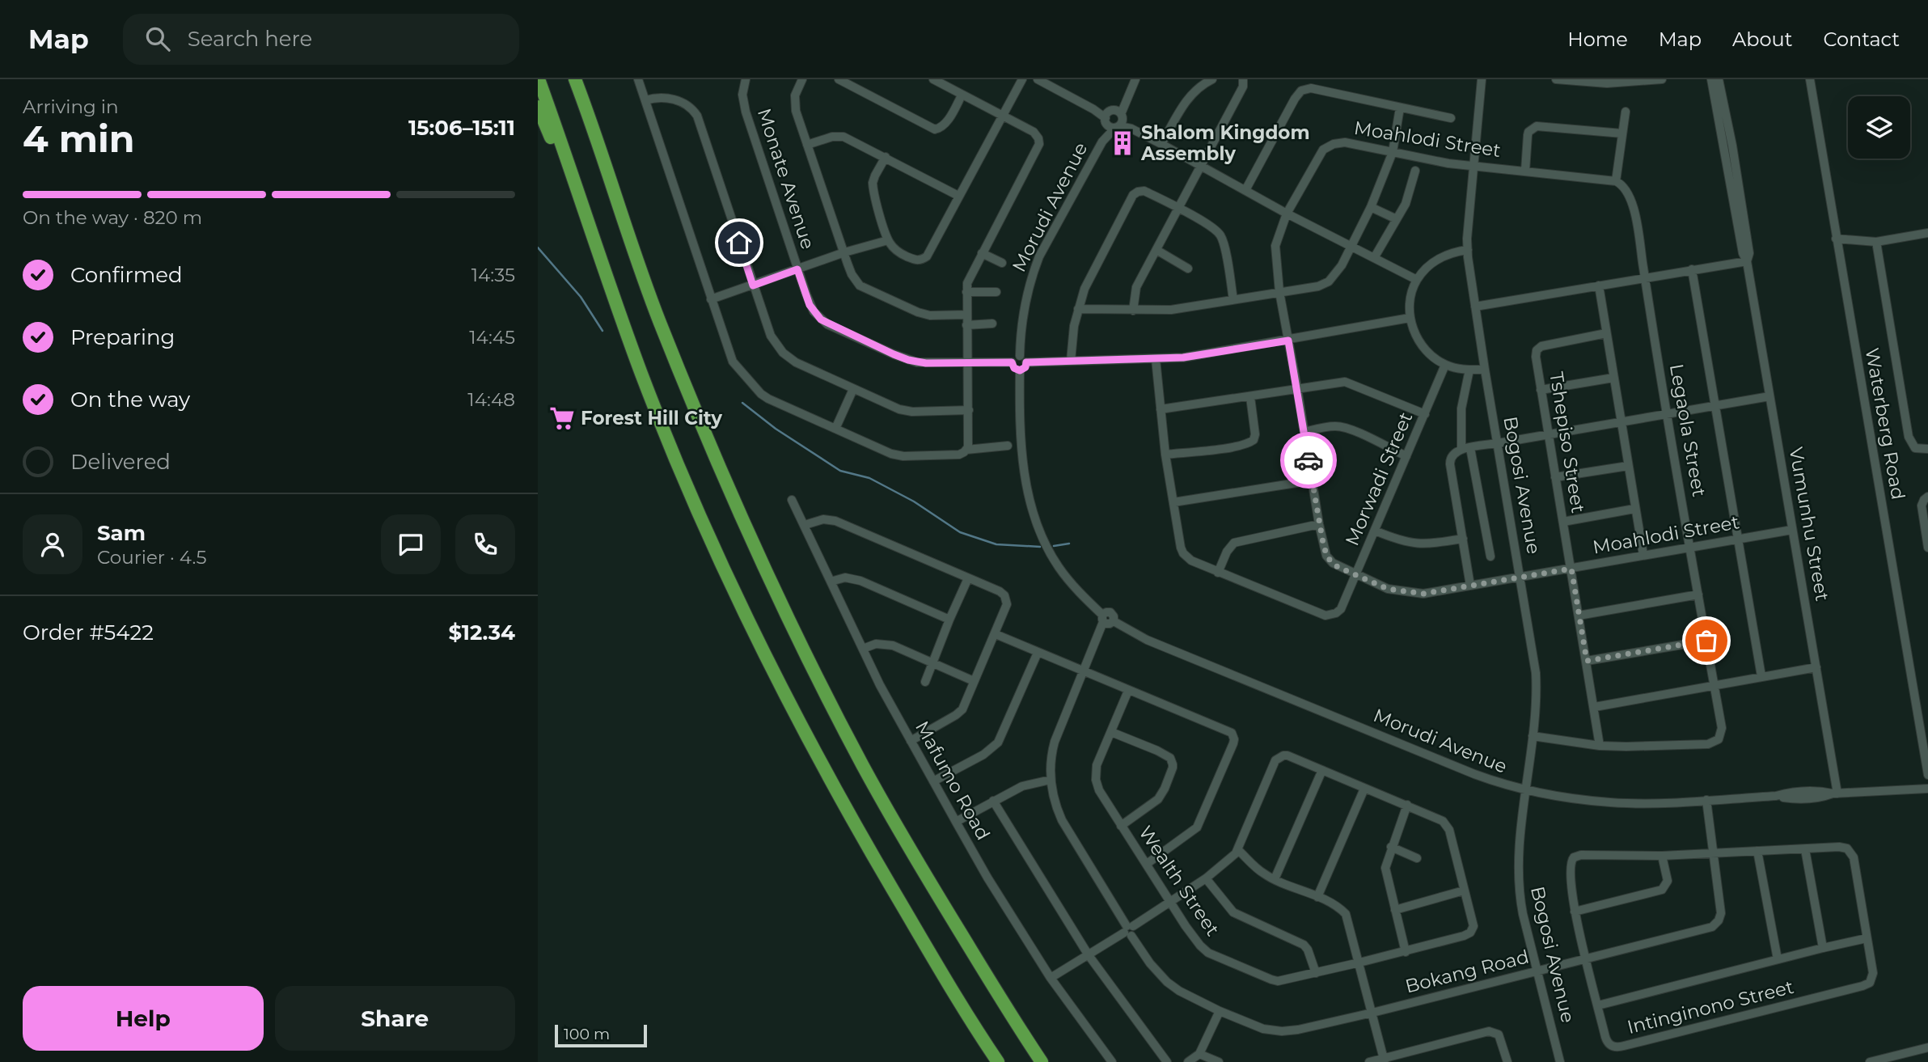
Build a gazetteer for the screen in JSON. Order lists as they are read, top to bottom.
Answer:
{
  "streets": {
    "street": [
      "Moahlodi Street",
      "Monate Avenue",
      "Morudi Avenue",
      "Waterberg Road",
      "Legaola Street",
      "Tshepiso Street",
      "Morwadi Street",
      "Bogosi Avenue",
      "Vumunhu Street",
      "Mafumo Road",
      "Wealth Street",
      "Bokang Road",
      "Intinginono Street"
    ]
  },
  "crossings": [
    ["Moahlodi Street", "Legaola Street"],
    ["Moahlodi Street", "Tshepiso Street"],
    ["Moahlodi Street", "Morwadi Street"],
    ["Moahlodi Street", "Bogosi Avenue"],
    ["Moahlodi Street", "Vumunhu Street"],
    ["Monate Avenue", "Morudi Avenue"],
    ["Morudi Avenue", "Bogosi Avenue"],
    ["Morudi Avenue", "Vumunhu Street"],
    ["Morudi Avenue", "Bokang Road"],
    ["Legaola Street", "Tshepiso Street"],
    ["Legaola Street", "Bogosi Avenue"],
    ["Bogosi Avenue", "Bokang Road"],
    ["Bokang Road", "Intinginono Street"]
  ],
  "places": {
    "building": ["Shalom Kingdom Assembly"],
    "supermarket": ["Forest Hill City"]
  },
  "scale_bar": "100 m",
  "page": {
    "header": "Map",
    "search": "Search here",
    "nav": [
      "Home",
      "Map",
      "About",
      "Contact"
    ],
    "heading": ["4 min", "Arriving in", "15:06–15:11"],
    "panel": [
      "Sam",
      "Courier · 4.5",
      "Order #5422",
      "$12.34"
    ],
    "bar": "On the way · 820 m",
    "list": [
      ["Confirmed", "14:35"],
      ["Preparing", "14:45"],
      ["On the way", "14:48"],
      "Delivered"
    ],
    "buttons": ["Help", "Share"],
    "scale": "100 m"
  }
}
